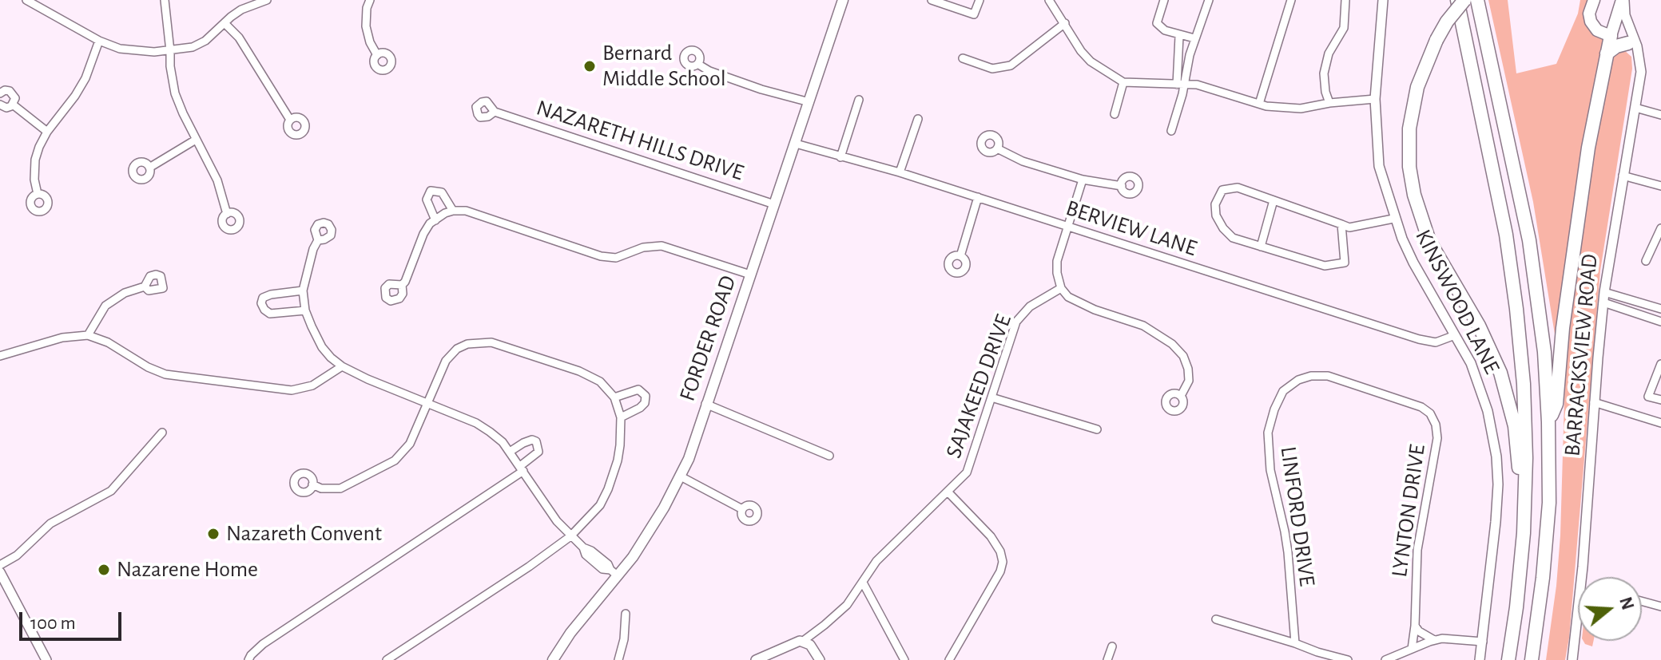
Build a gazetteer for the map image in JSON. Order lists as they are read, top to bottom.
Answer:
{
  "streets": {
    "main road": ["FORDER ROAD"],
    "street": [
      "NAZARETH HILLS DRIVE",
      "BERVIEW LANE",
      "KINSWOOD LANE",
      "BARRACKSVIEW ROAD",
      "SAJAKEED DRIVE",
      "LYNTON DRIVE",
      "LINFORD DRIVE"
    ]
  },
  "crossings": [
    ["NAZARETH HILLS DRIVE", "FORDER ROAD"],
    ["BERVIEW LANE", "KINSWOOD LANE"],
    ["BERVIEW LANE", "FORDER ROAD"],
    ["LYNTON DRIVE", "LINFORD DRIVE"]
  ],
  "places": ["Bernard Middle School", "Nazareth Convent", "Nazarene Home"],
  "scale_bar": "100 m",
  "north": "right"
}
